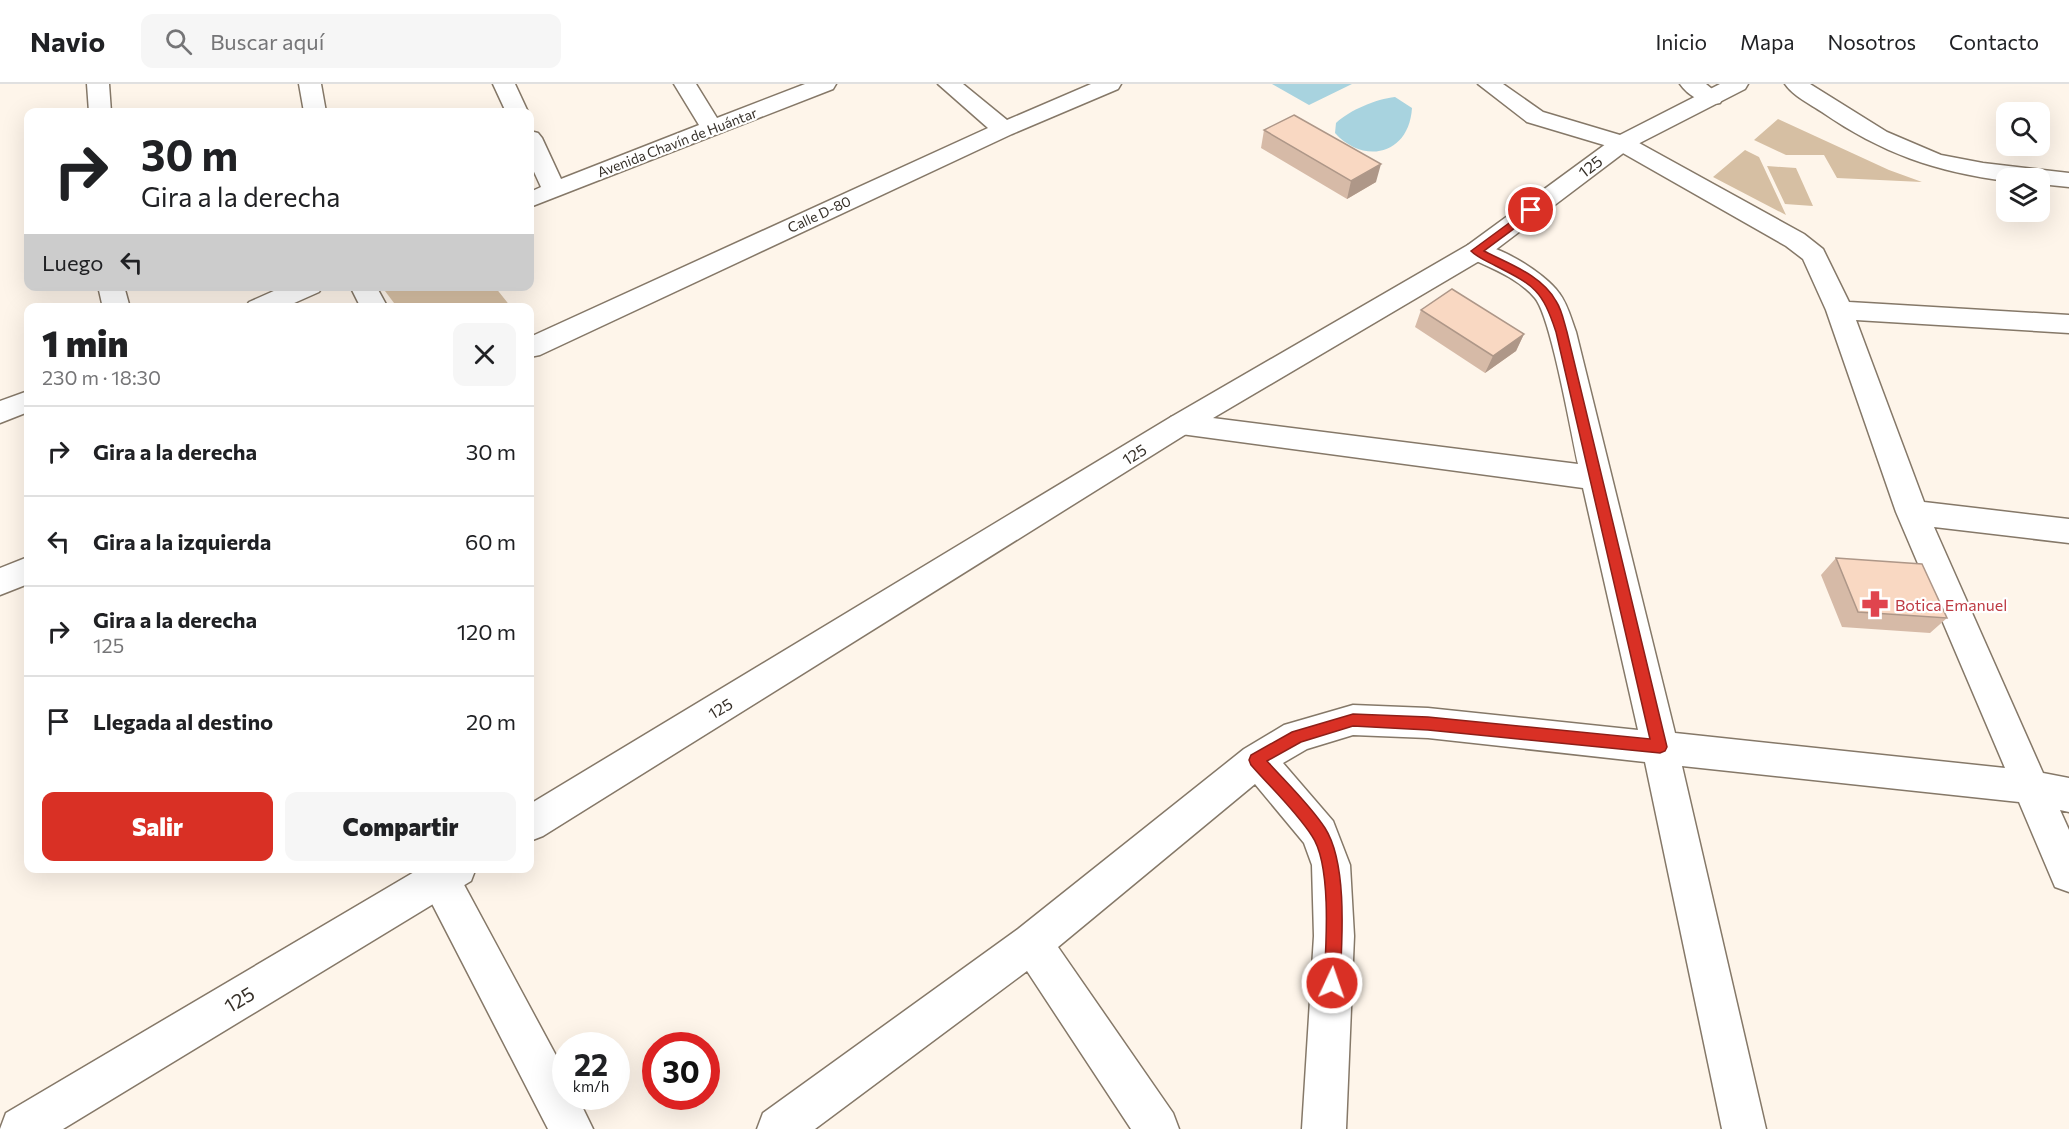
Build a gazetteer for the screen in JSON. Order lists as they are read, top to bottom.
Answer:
{
  "streets": {
    "street": ["Avenida Chavín de Huántar", "125", "Calle D-80"]
  },
  "places": {
    "pharmacy": ["Botica Emanuel"]
  },
  "page": {
    "header": "Navio",
    "search": "Buscar aquí",
    "nav": [
      "Inicio",
      "Mapa",
      "Nosotros",
      "Contacto"
    ],
    "turn": ["30 m", "Gira a la derecha"],
    "then": "Luego",
    "heading": ["1 min", "230 m · 18:30"],
    "list": [
      {
        "name": "Gira a la derecha",
        "value": "30 m"
      },
      {
        "name": "Gira a la izquierda",
        "value": "60 m"
      },
      {
        "name": "Gira a la derecha",
        "note": "125",
        "value": "120 m"
      },
      {
        "name": "Llegada al destino",
        "value": "20 m"
      }
    ],
    "buttons": ["Salir", "Compartir"],
    "speed": "22 km/h",
    "limit": "30"
  }
}
